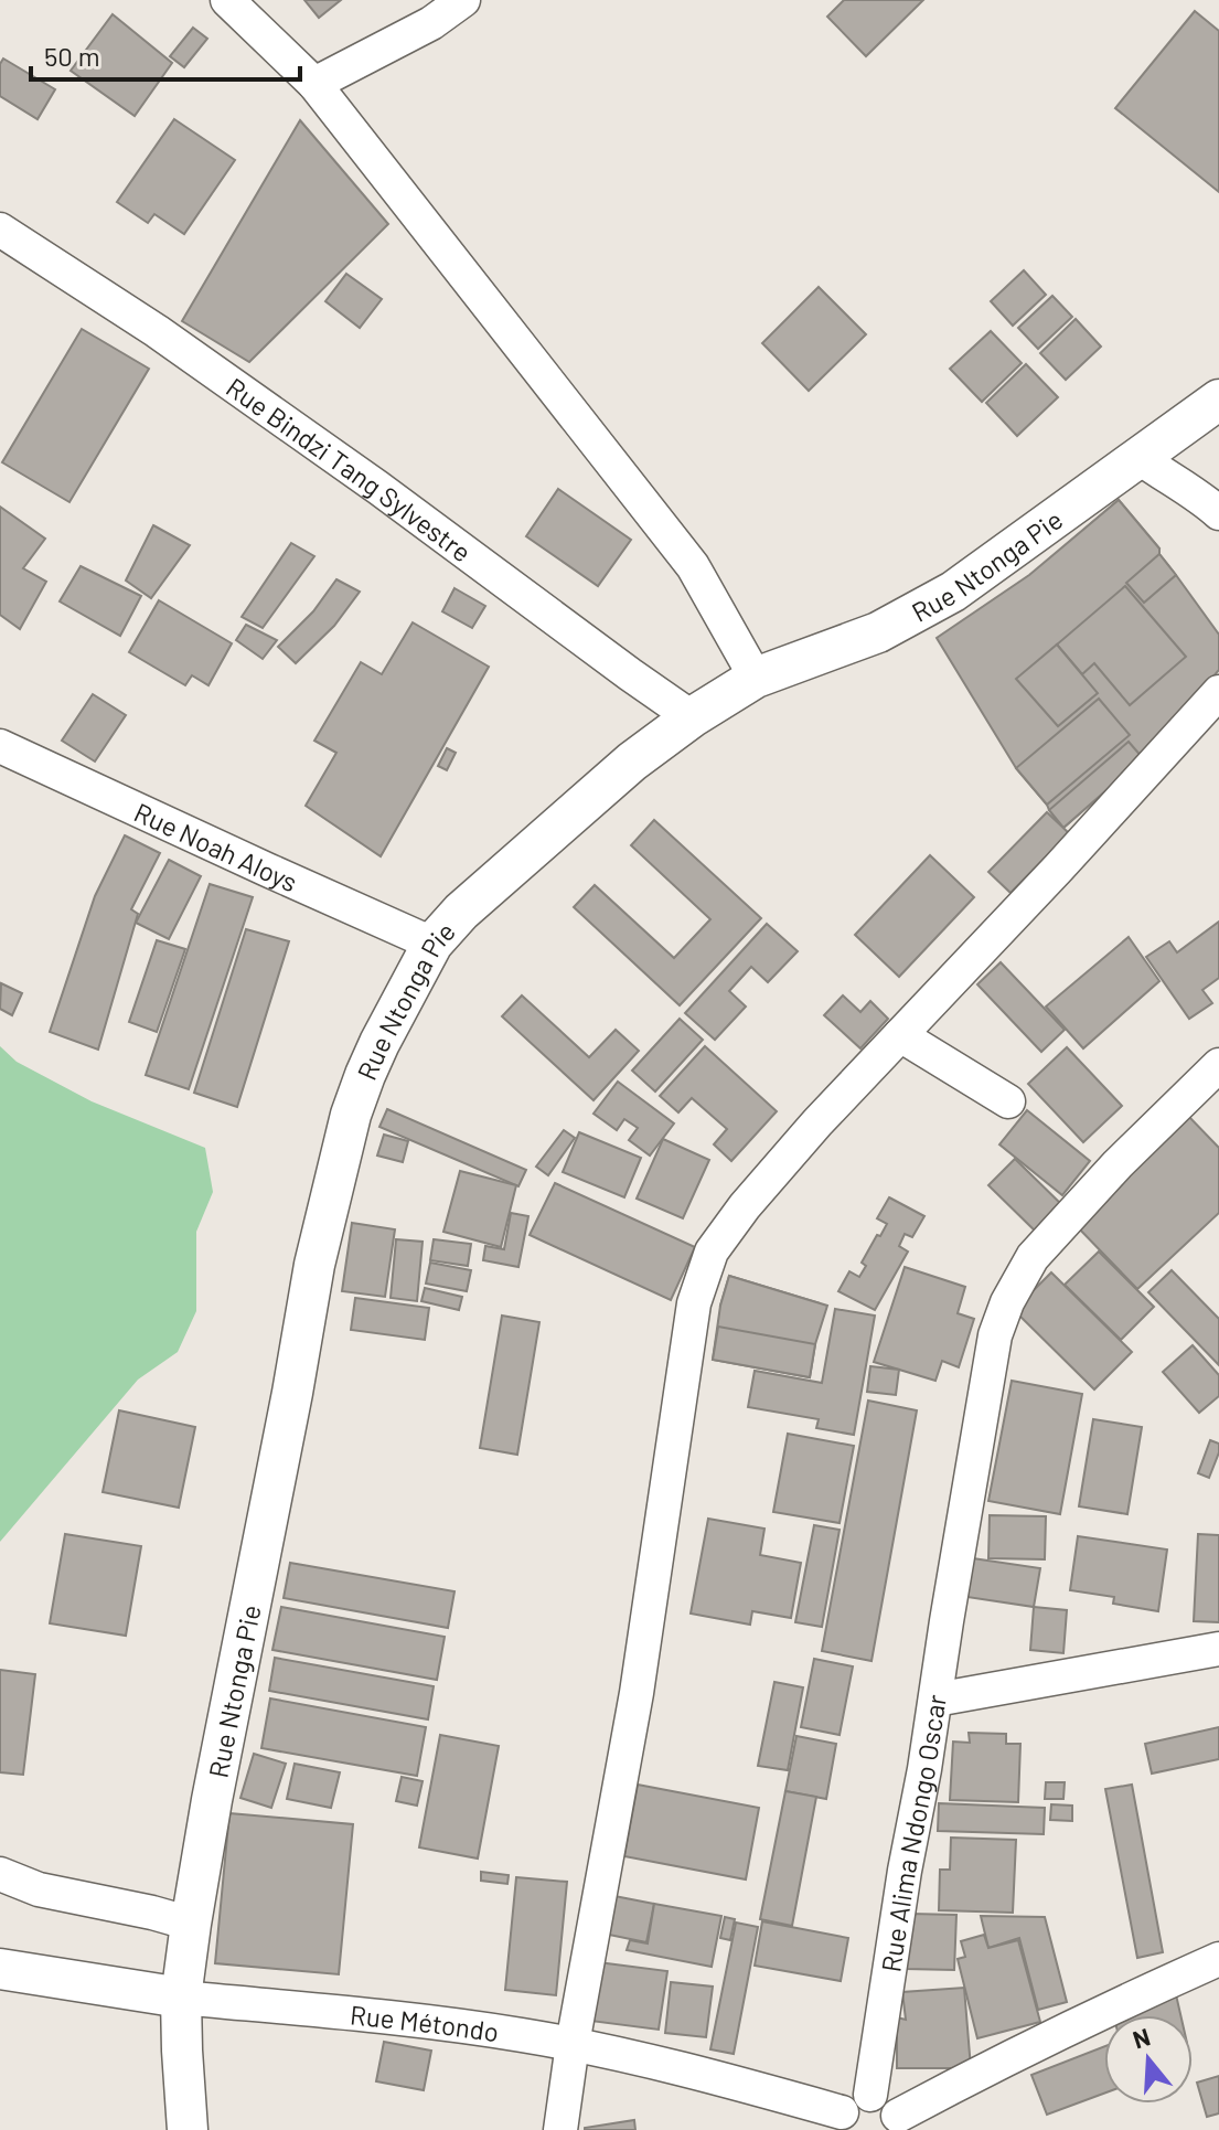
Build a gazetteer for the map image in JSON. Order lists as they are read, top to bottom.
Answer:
{
  "streets": {
    "street": [
      "Rue Bindzi Tang Sylvestre",
      "Rue Ntonga Pie",
      "Rue Noah Aloys",
      "Rue Alima Ndongo Oscar",
      "Rue Métondo"
    ]
  },
  "crossings": [
    ["Rue Bindzi Tang Sylvestre", "Rue Ntonga Pie"],
    ["Rue Ntonga Pie", "Rue Noah Aloys"],
    ["Rue Ntonga Pie", "Rue Métondo"]
  ],
  "scale_bar": "50 m",
  "north": "top"
}
